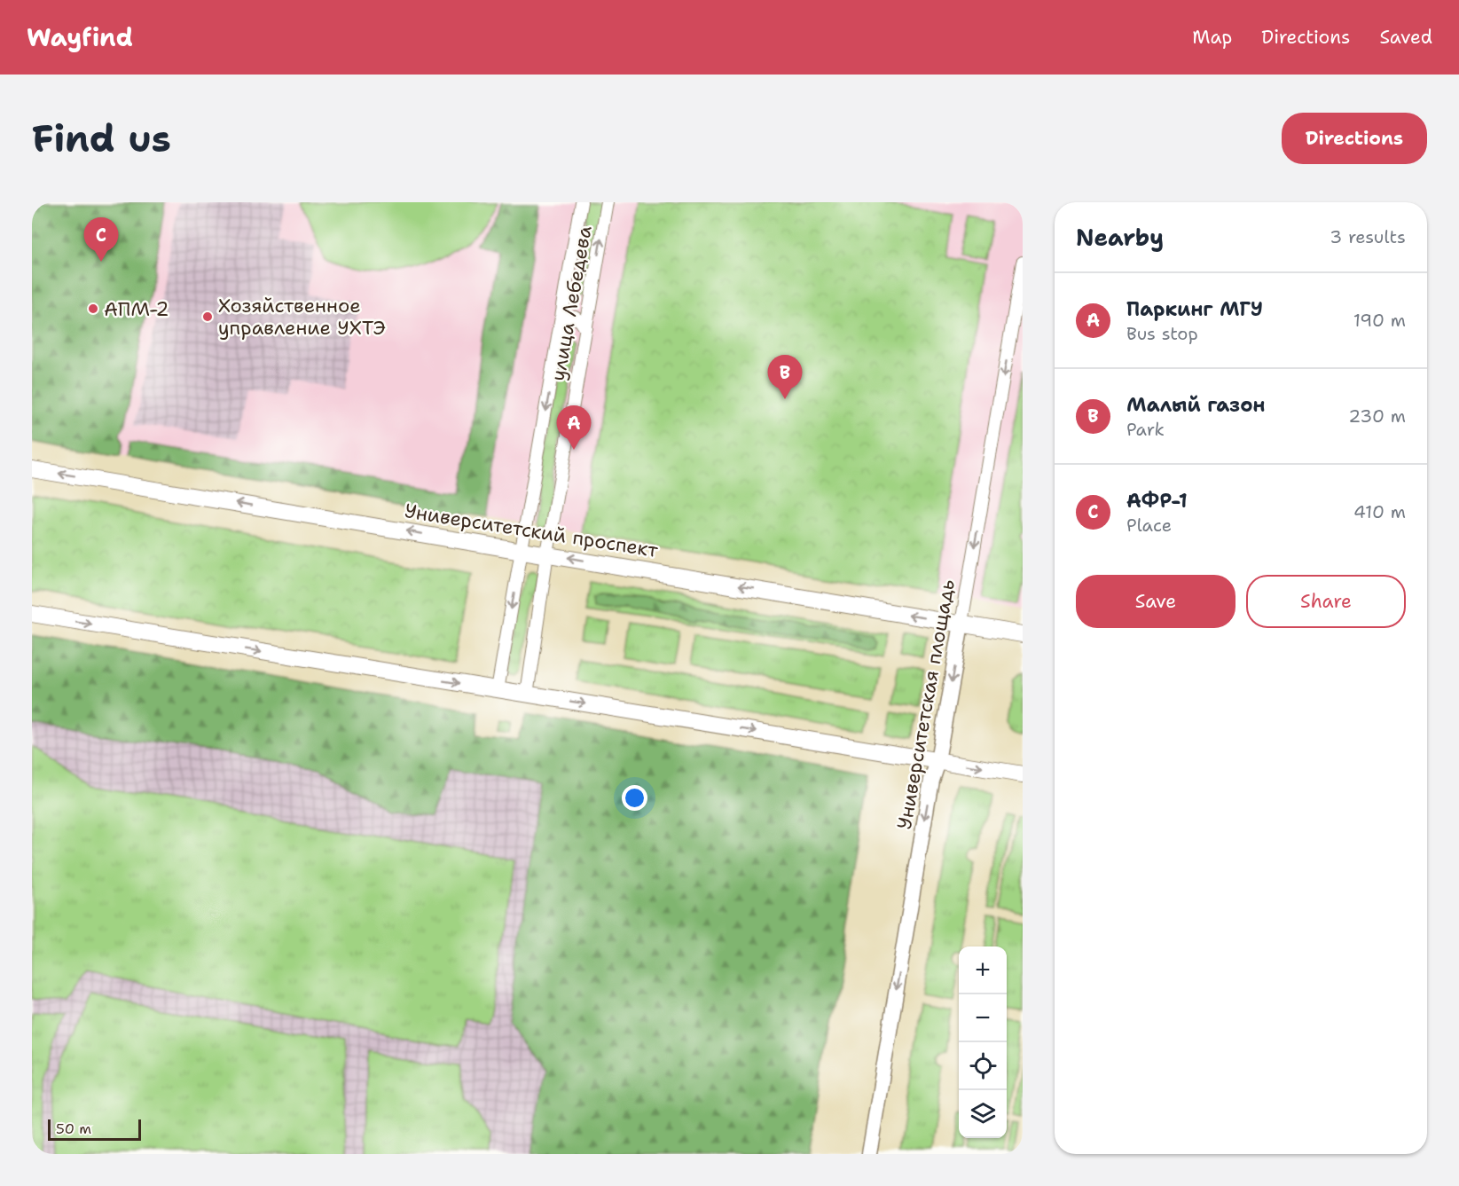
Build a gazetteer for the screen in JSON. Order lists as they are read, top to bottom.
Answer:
{
  "streets": {
    "main road": ["Университетский проспект"],
    "street": ["улица Лебедева", "Университетская площадь"]
  },
  "crossings": [
    ["улица Лебедева", "Университетский проспект"],
    ["Университетский проспект", "Университетская площадь"]
  ],
  "one_way": ["Университетская площадь"],
  "places": ["АПМ-2", "Хозяйственное управление УХТЭ"],
  "scale_bar": "50 m",
  "page": {
    "header": "Wayfind",
    "nav": ["Map", "Directions", "Saved"],
    "buttons": [
      "Directions",
      ["Save", "Share"]
    ],
    "title": "Find us",
    "heading": ["Nearby", "3 results"],
    "pins": ["C", "B", "A"],
    "list": [
      {
        "mark": "A",
        "name": "Паркинг МГУ",
        "note": "Bus stop",
        "value": "190 m"
      },
      {
        "mark": "B",
        "name": "Малый газон",
        "note": "Park",
        "value": "230 m"
      },
      {
        "mark": "C",
        "name": "АФР-1",
        "note": "Place",
        "value": "410 m"
      }
    ],
    "map_buttons": ["+", "−"],
    "scale": "50 m"
  }
}
